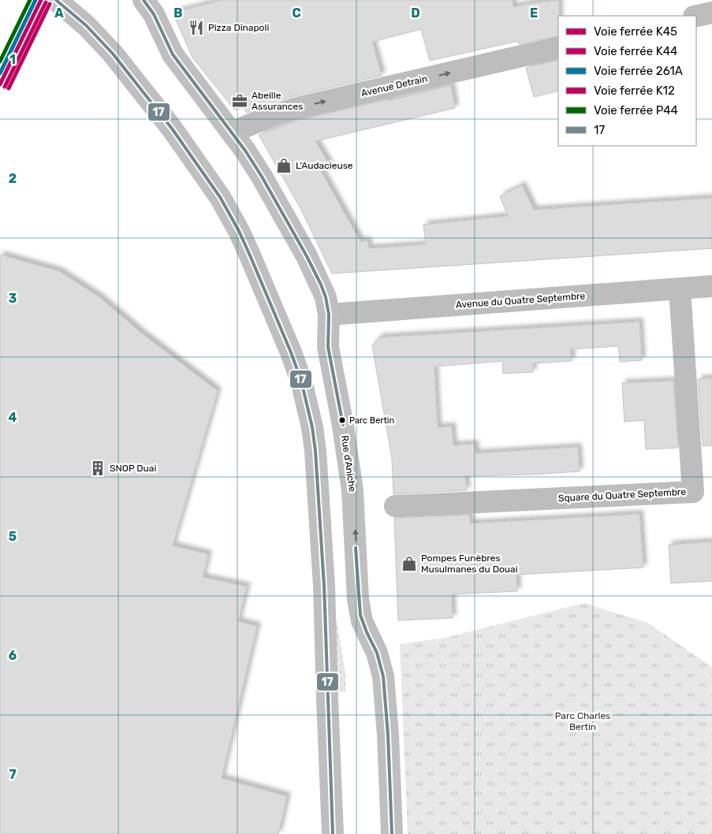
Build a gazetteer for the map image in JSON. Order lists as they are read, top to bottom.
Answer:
{
  "streets": {
    "main road": ["Rue d'Aniche"],
    "street": ["Avenue Detrain", "Avenue du Quatre Septembre", "Square du Quatre Septembre"]
  },
  "crossings": [
    ["Avenue Detrain", "Rue d'Aniche"],
    ["Avenue du Quatre Septembre", "Rue d'Aniche"],
    ["Avenue du Quatre Septembre", "Square du Quatre Septembre"]
  ],
  "one_way": ["Avenue Detrain"],
  "parks": ["Parc Charles Bertin"],
  "places": {
    "restaurant": ["Pizza Dinapoli"],
    "office": ["Abeille Assurances"],
    "shop": ["L'Audacieuse", "Pompes Funèbres Musulmanes du Douai"],
    "other": ["Parc Bertin"],
    "building": ["SNOP Duai"]
  },
  "lines": [
    "rail line K45",
    "rail line 261A",
    "rail line P44",
    "transit line 17",
    "rail line K44",
    "rail line K12"
  ],
  "legend": [
    "Voie ferrée K45",
    "Voie ferrée K44",
    "Voie ferrée 261A",
    "Voie ferrée K12",
    "Voie ferrée P44",
    "17"
  ],
  "grid": {
    "columns": [
      "A",
      "B",
      "C",
      "D",
      "E"
    ],
    "rows": [
      "1",
      "2",
      "3",
      "4",
      "5",
      "6",
      "7"
    ]
  }
}
